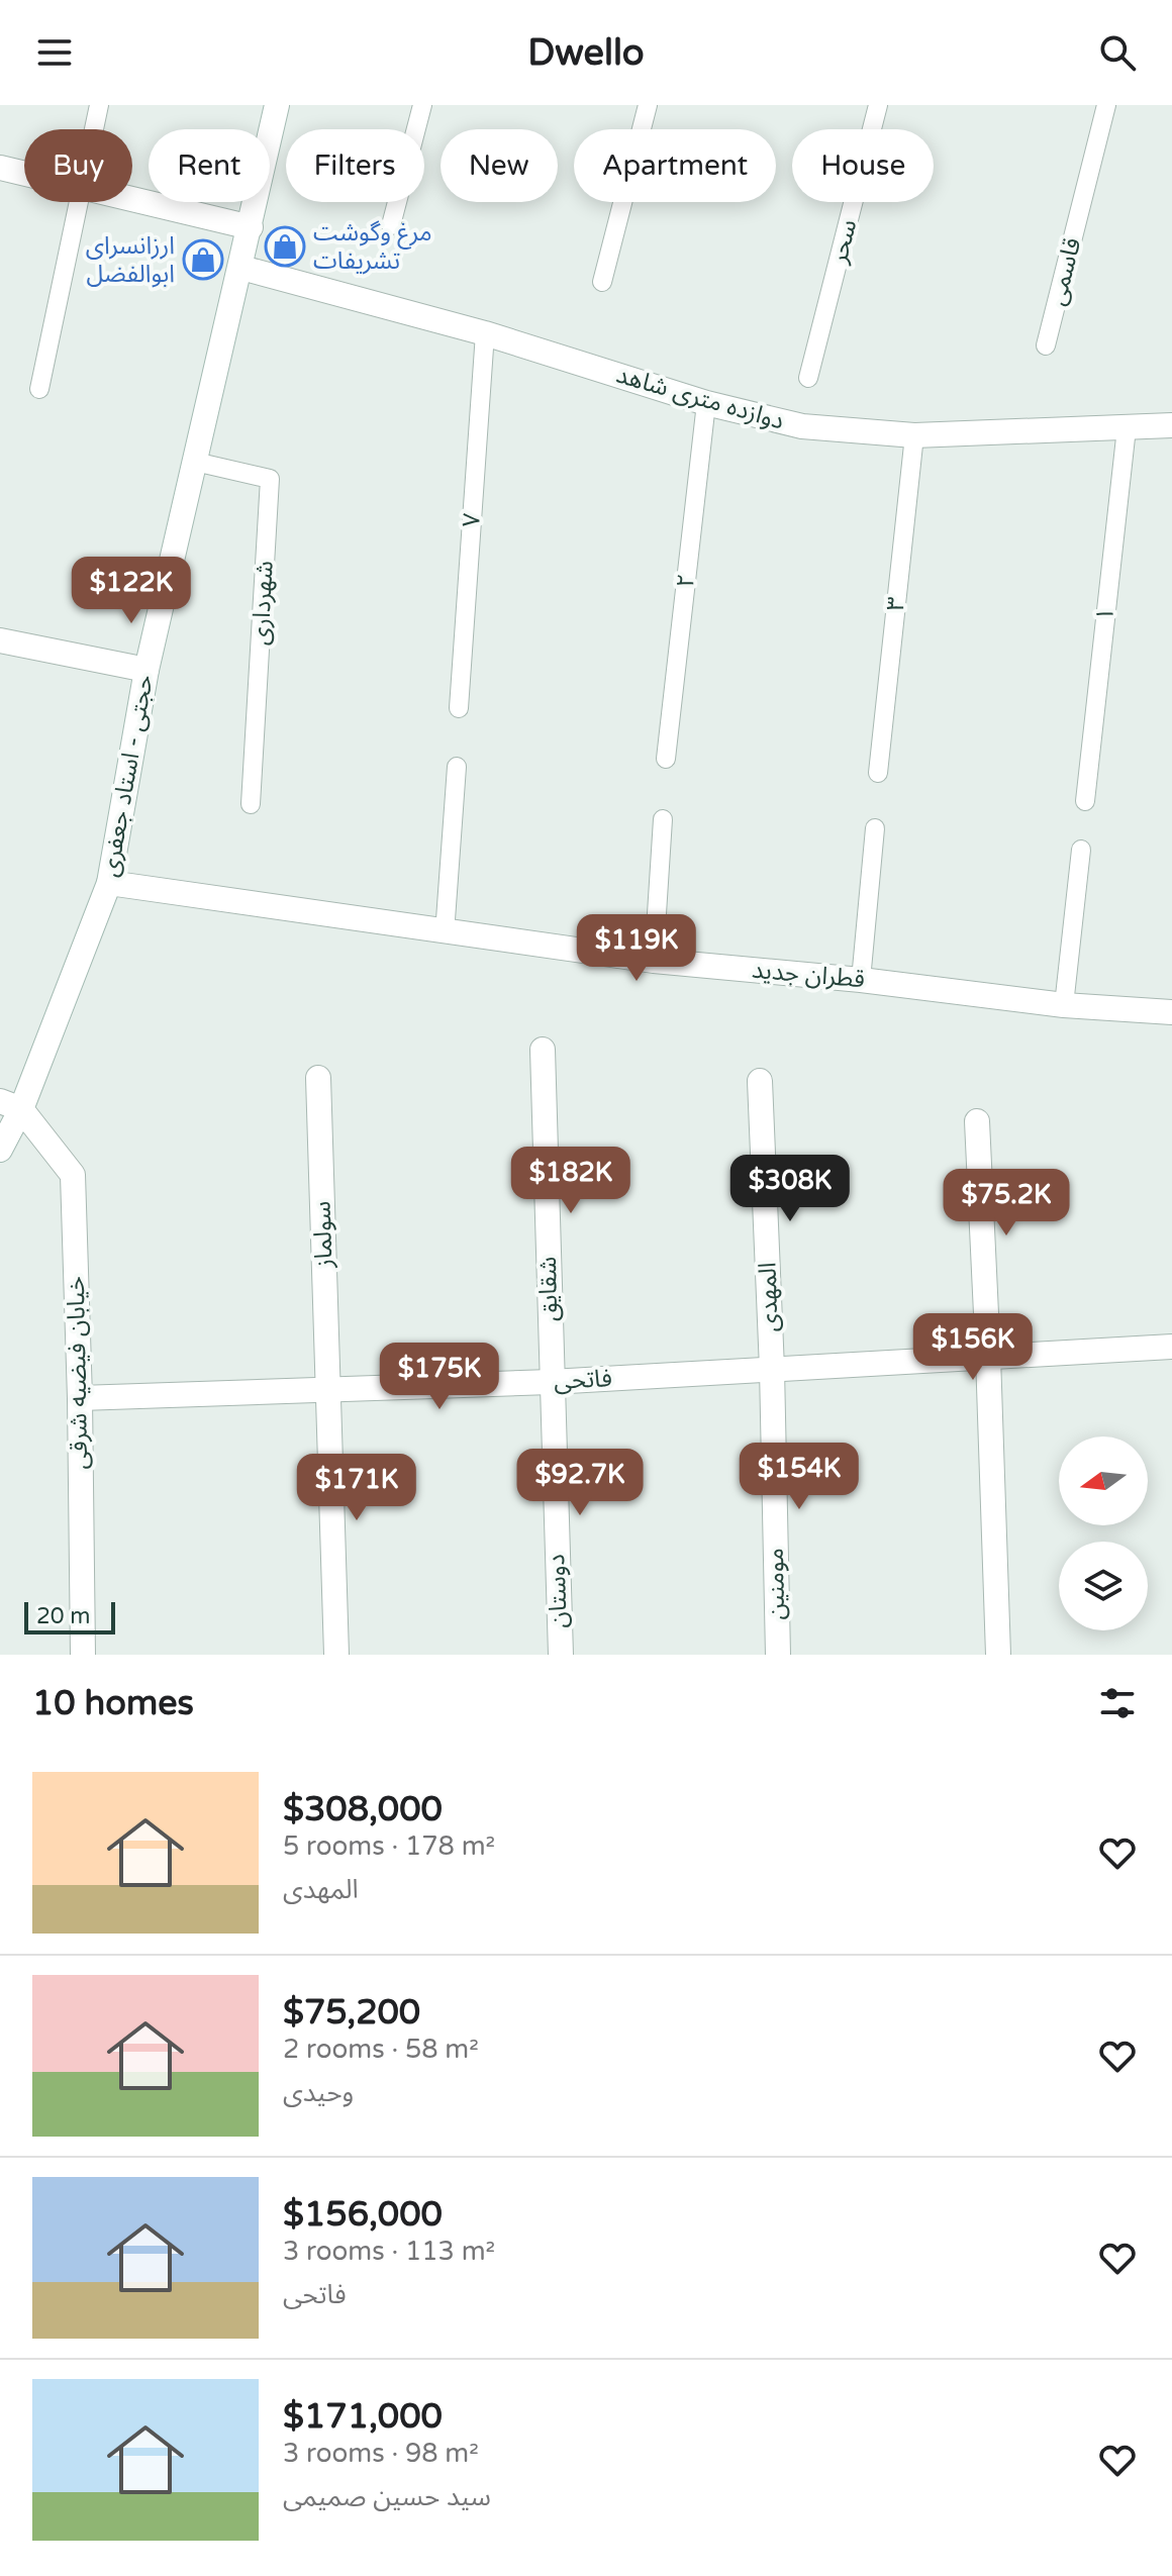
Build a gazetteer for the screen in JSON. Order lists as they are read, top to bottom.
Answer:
{
  "streets": {
    "street": [
      "دوازده متری شاهد",
      "حجتی - استاد جعفری",
      "قطران جدید",
      "سولماز",
      "شقایق",
      "المهدی",
      "خیابان فیضیه شرقی",
      "فاتحی",
      "مومنین",
      "دوستان"
    ],
    "lane": [
      "سحر",
      "قاسمی",
      "۷",
      "۲",
      "شهرداری",
      "۳",
      "۱"
    ]
  },
  "crossings": [
    ["دوازده متری شاهد", "۷"],
    ["دوازده متری شاهد", "۲"],
    ["دوازده متری شاهد", "۳"],
    ["دوازده متری شاهد", "۱"],
    ["دوازده متری شاهد", "حجتی - استاد جعفری"],
    ["شهرداری", "حجتی - استاد جعفری"],
    ["حجتی - استاد جعفری", "قطران جدید"],
    ["حجتی - استاد جعفری", "خیابان فیضیه شرقی"],
    ["سولماز", "فاتحی"],
    ["شقایق", "فاتحی"],
    ["شقایق", "دوستان"],
    ["المهدی", "فاتحی"],
    ["المهدی", "مومنین"],
    ["خیابان فیضیه شرقی", "فاتحی"],
    ["فاتحی", "مومنین"],
    ["فاتحی", "دوستان"]
  ],
  "places": {
    "shop": ["مرغ وگوشت تشریفات", "ارزانسرای ابوالفضل"]
  },
  "scale_bar": "20 m",
  "north": "left",
  "page": {
    "header": "Dwello",
    "chip": [
      "Buy",
      "Rent",
      "Filters",
      "New",
      "Apartment",
      "House"
    ],
    "price": [
      "$122K",
      "$119K",
      "$182K",
      "$308K",
      "$75.2K",
      "$156K",
      "$175K",
      "$154K",
      "$92.7K",
      "$171K"
    ],
    "scale": "20 m",
    "heading": "10 homes",
    "list": [
      {
        "name": "$308,000",
        "note": "5 rooms · 178 m² · المهدی"
      },
      {
        "name": "$75,200",
        "note": "2 rooms · 58 m² · وحیدی"
      },
      {
        "name": "$156,000",
        "note": "3 rooms · 113 m² · فاتحی"
      },
      {
        "name": "$171,000",
        "note": "3 rooms · 98 m² · سید حسین صمیمی"
      }
    ]
  }
}
